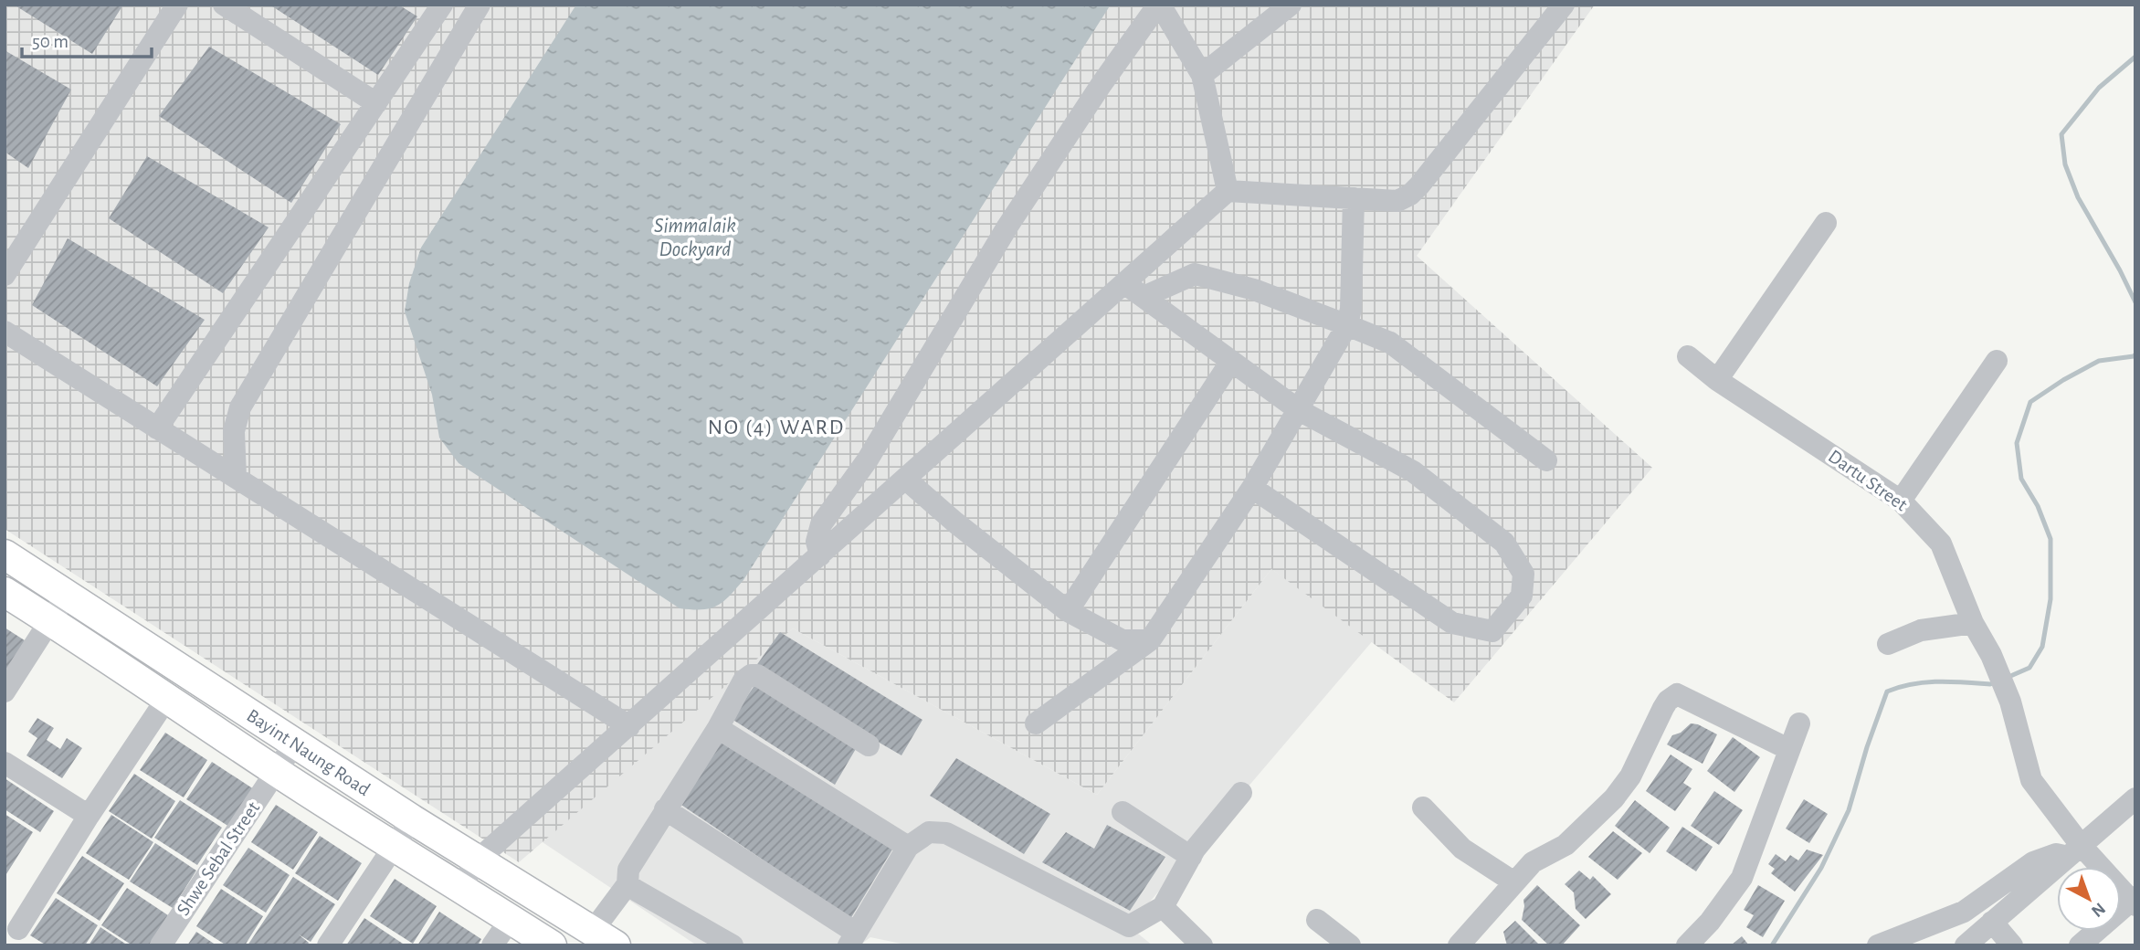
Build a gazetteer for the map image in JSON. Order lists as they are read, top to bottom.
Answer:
{
  "streets": {
    "main road": ["Bayint Naung Road"],
    "street": ["Dartu Street", "Shwe Sebal Street"]
  },
  "crossings": [
    ["Bayint Naung Road", "Shwe Sebal Street"]
  ],
  "districts": ["NO (4) WARD"],
  "water": ["Simmalaik Dockyard"],
  "scale_bar": "50 m",
  "north": "bottom right"
}
